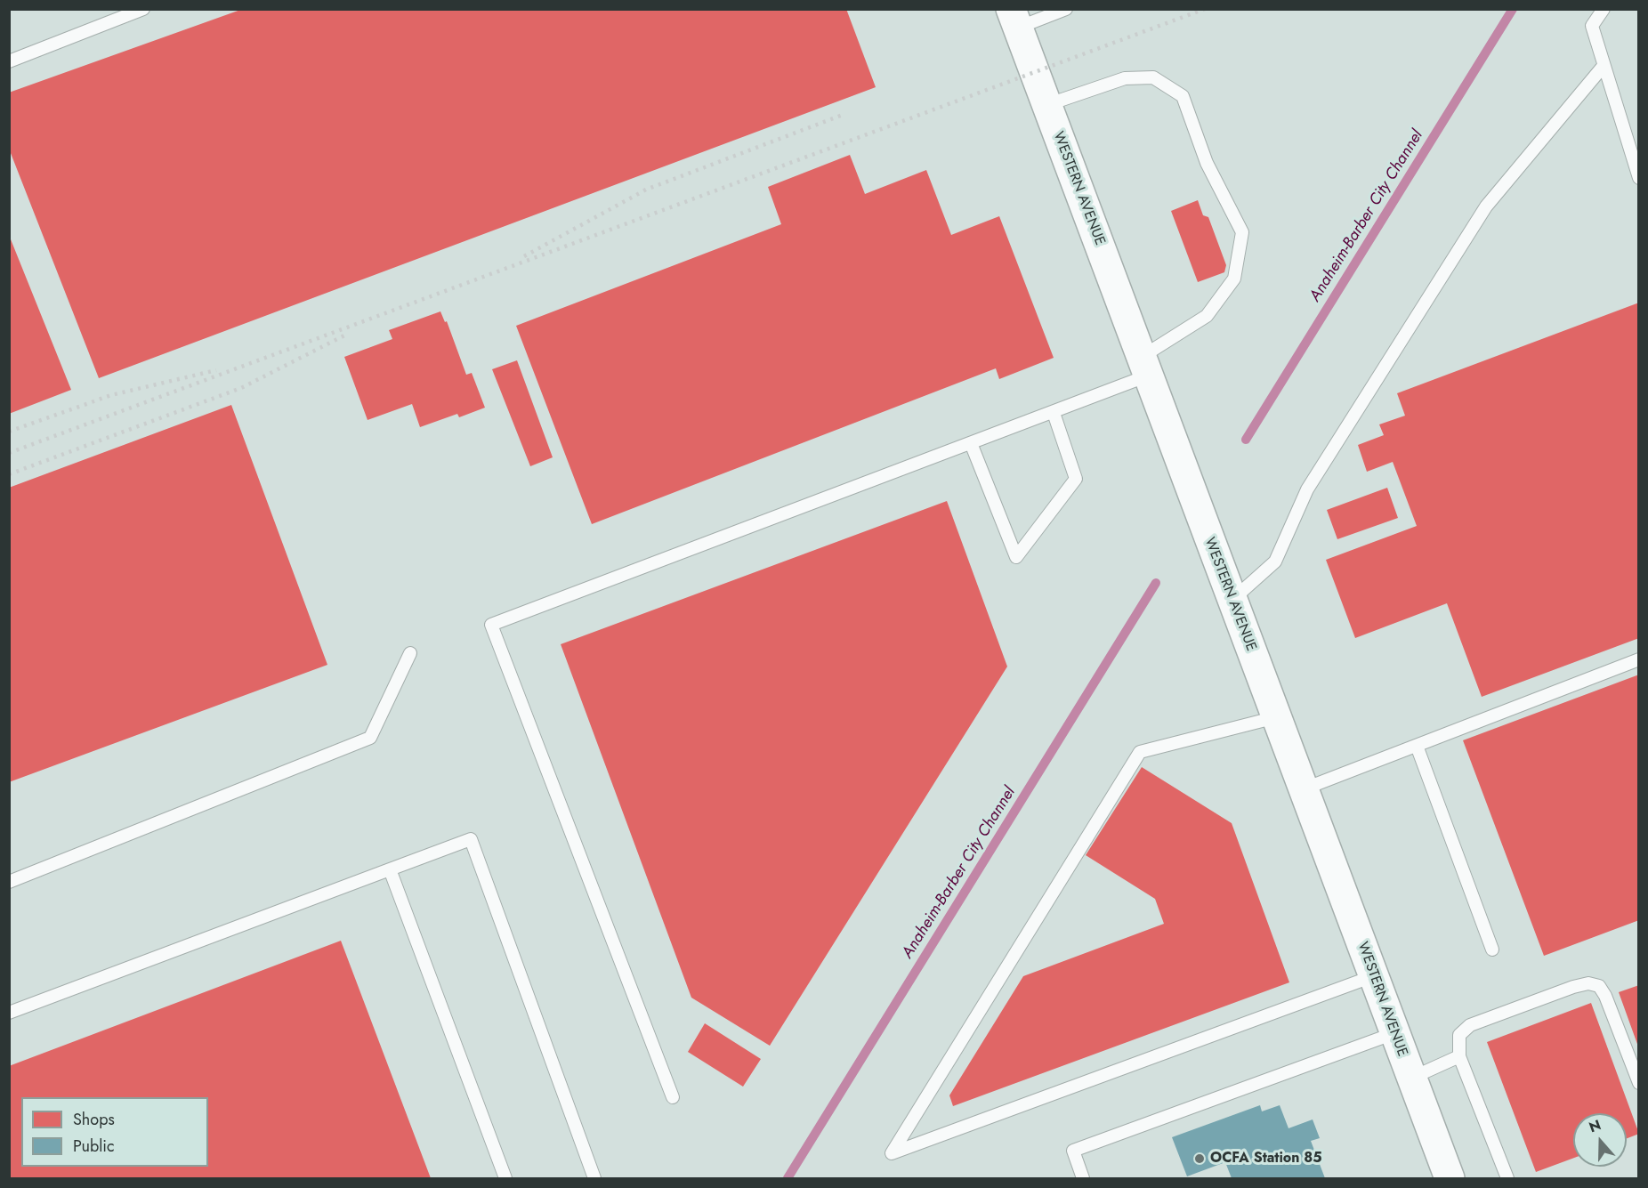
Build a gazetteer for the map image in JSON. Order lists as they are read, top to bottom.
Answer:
{
  "streets": {
    "street": ["WESTERN AVENUE"]
  },
  "water": ["Anaheim-Barber City Channel"],
  "places": ["OCFA Station 85"],
  "legend": ["Shops", "Public"],
  "north": "top"
}
